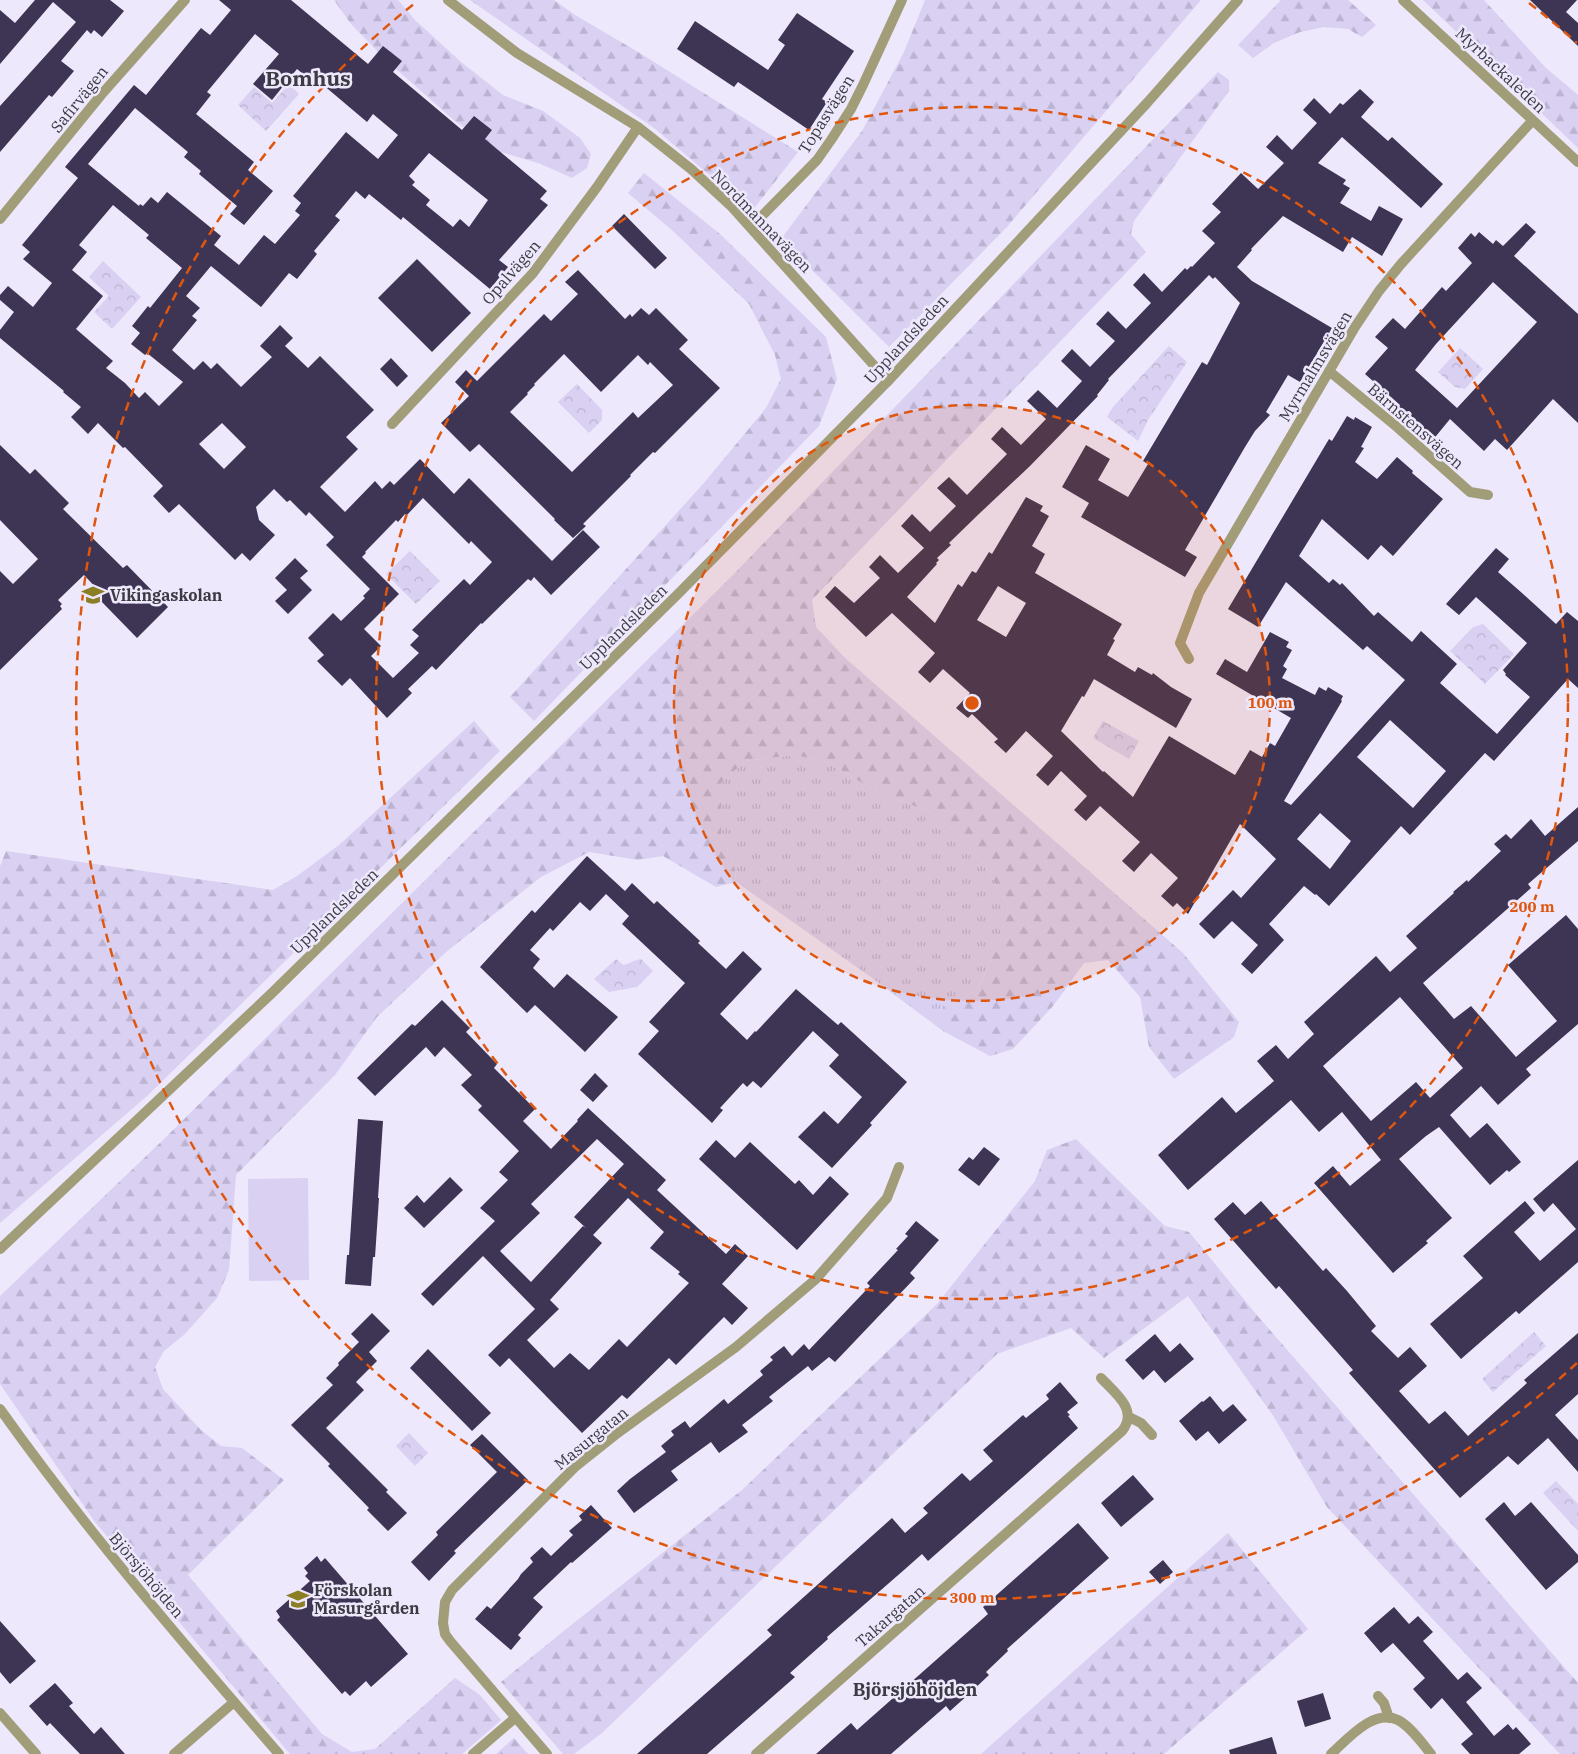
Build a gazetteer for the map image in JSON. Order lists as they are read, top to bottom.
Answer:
{
  "streets": {
    "street": [
      "Myrbackaleden",
      "Safirvägen",
      "Topasvägen",
      "Nordmannavägen",
      "Opalvägen",
      "Upplandsleden",
      "Myrmalmsvägen",
      "Bärnstensvägen",
      "Masurgatan",
      "Björsjöhöjden",
      "Takargatan"
    ]
  },
  "crossings": [
    ["Myrbackaleden", "Myrmalmsvägen"],
    ["Topasvägen", "Nordmannavägen"],
    ["Nordmannavägen", "Opalvägen"],
    ["Nordmannavägen", "Upplandsleden"],
    ["Myrmalmsvägen", "Bärnstensvägen"]
  ],
  "districts": ["Bomhus", "Björsjöhöjden"],
  "places": {
    "school or university": ["Vikingaskolan", "Förskolan Masurgården"]
  },
  "rings": ["100 m", "200 m", "300 m"]
}
